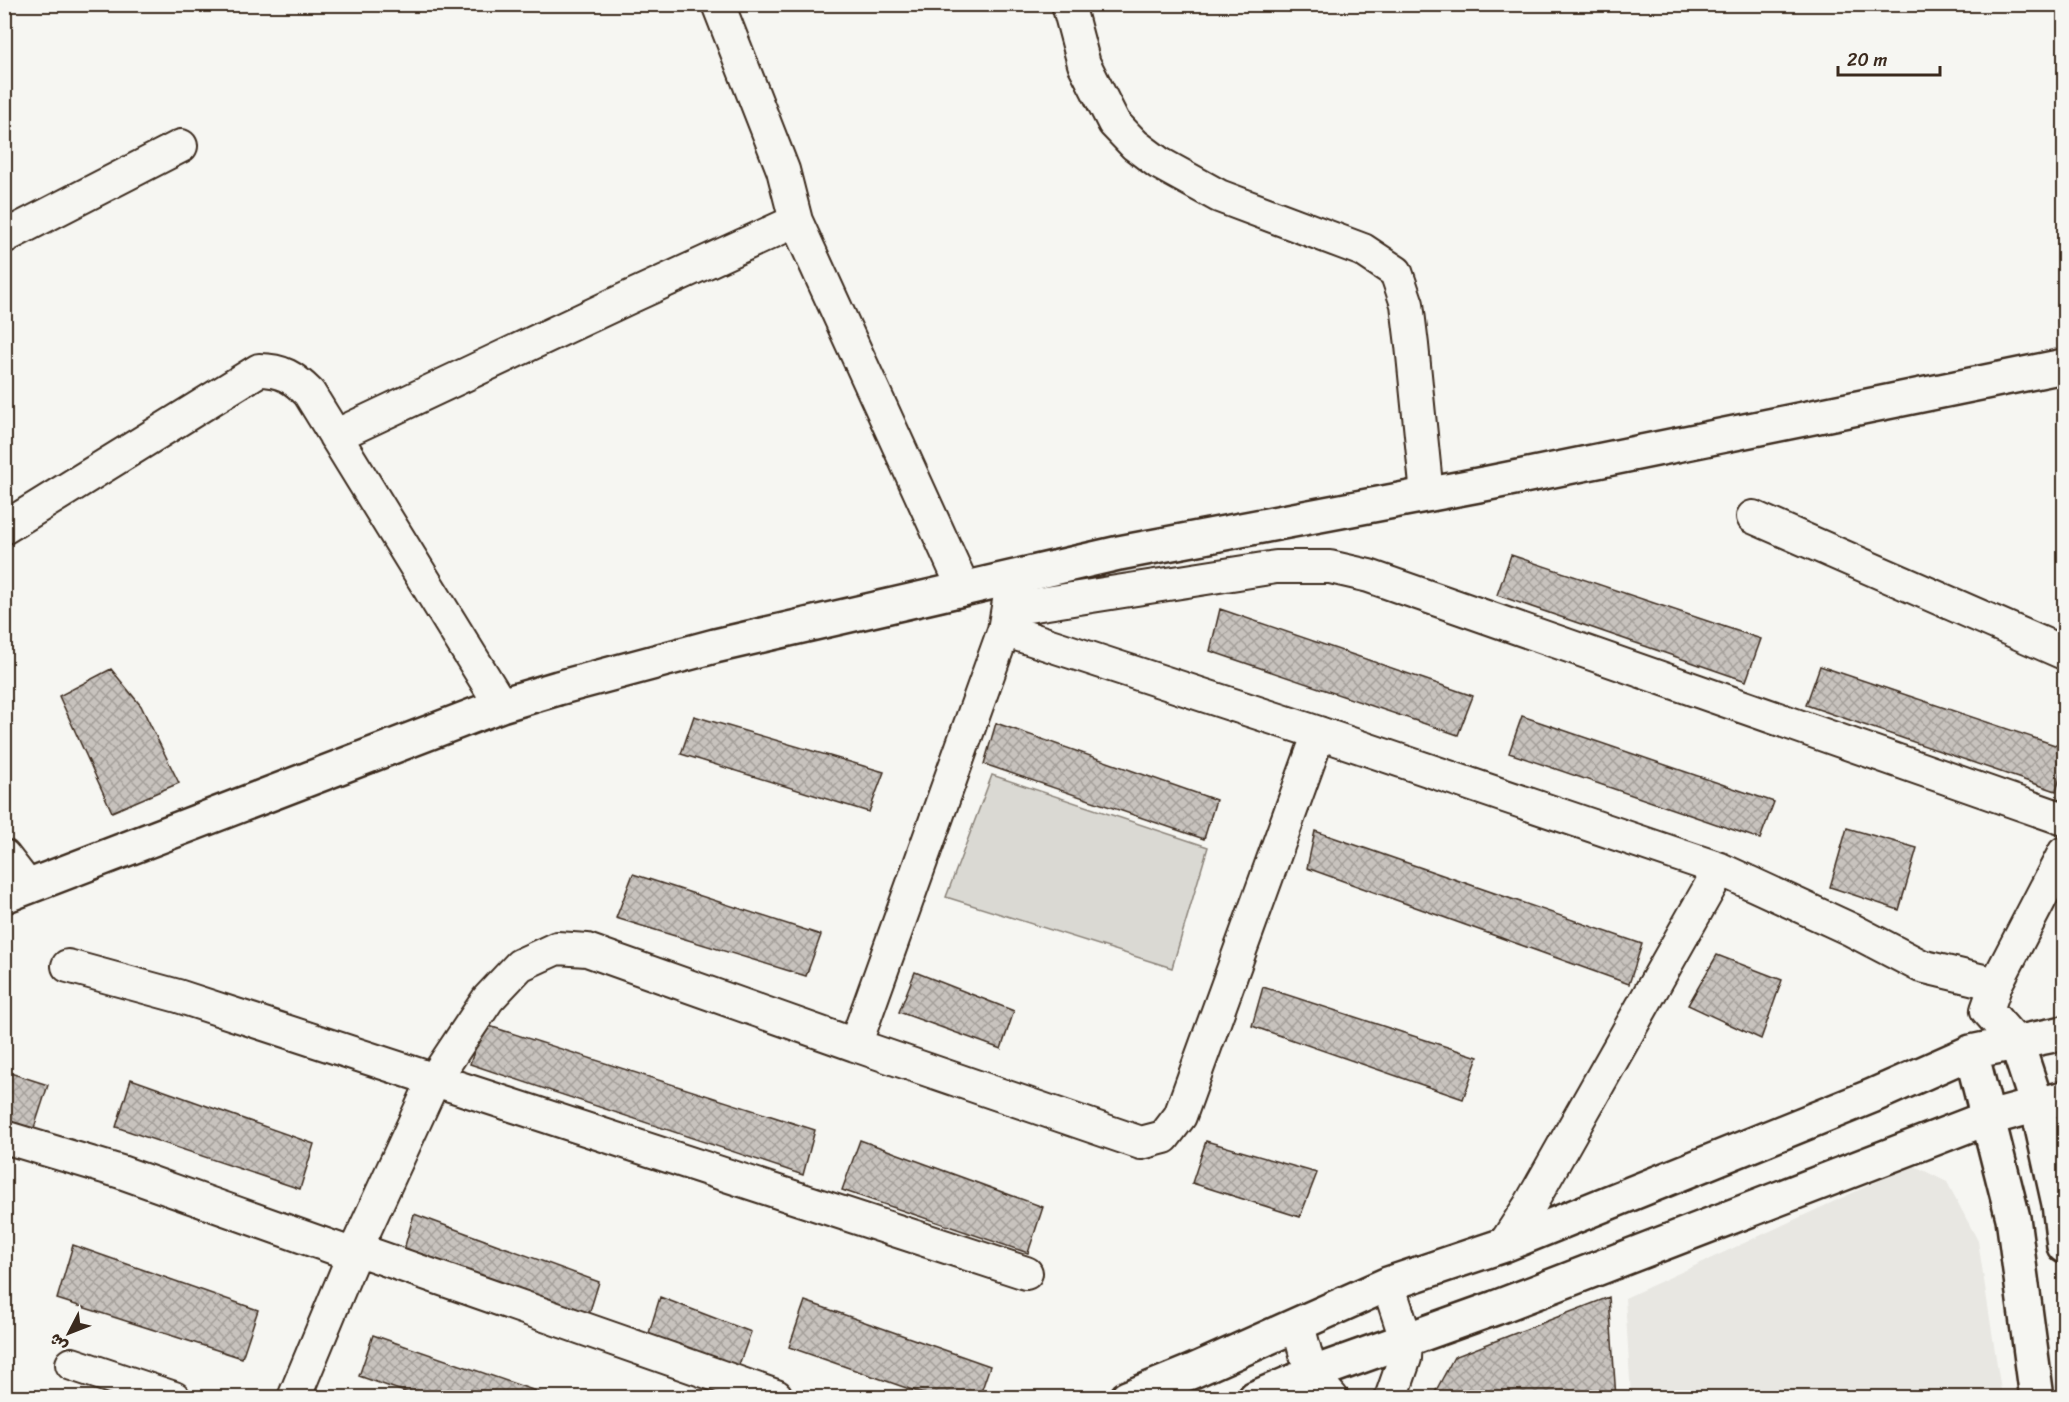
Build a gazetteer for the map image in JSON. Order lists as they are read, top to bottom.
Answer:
{
  "scale_bar": "20 m",
  "north": "bottom left"
}
